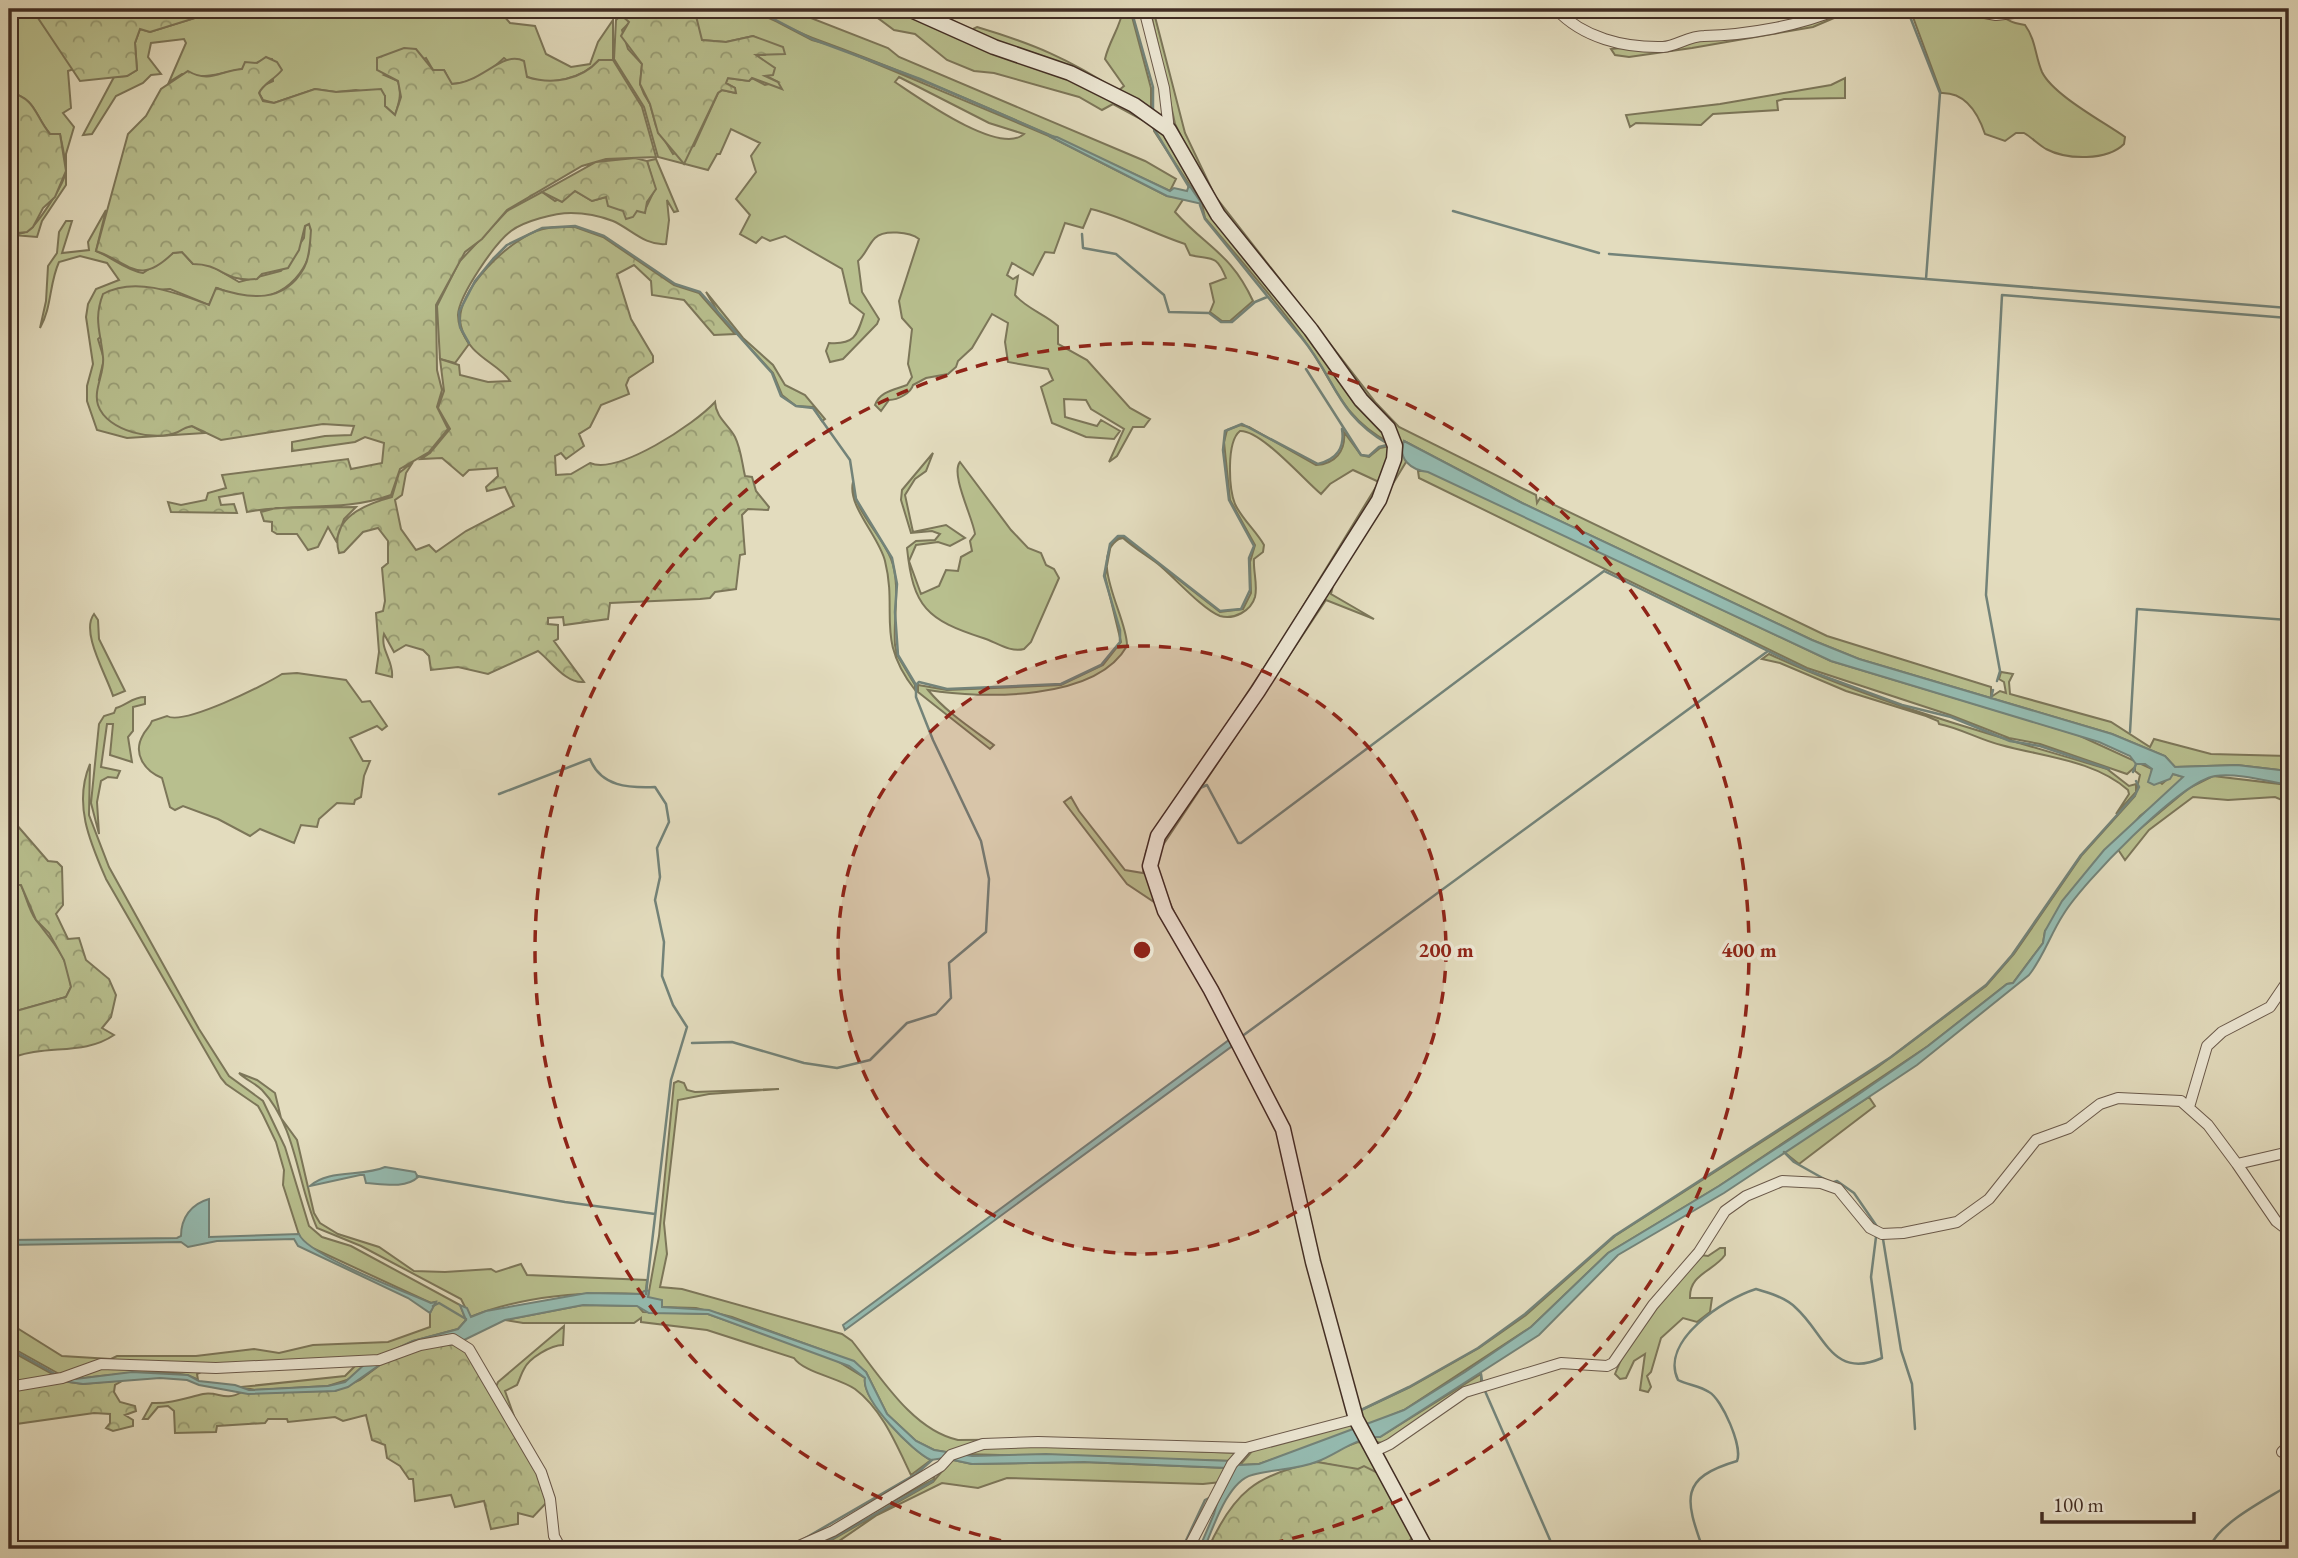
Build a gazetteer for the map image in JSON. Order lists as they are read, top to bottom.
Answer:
{
  "scale_bar": "100 m",
  "rings": ["200 m", "400 m"]
}
